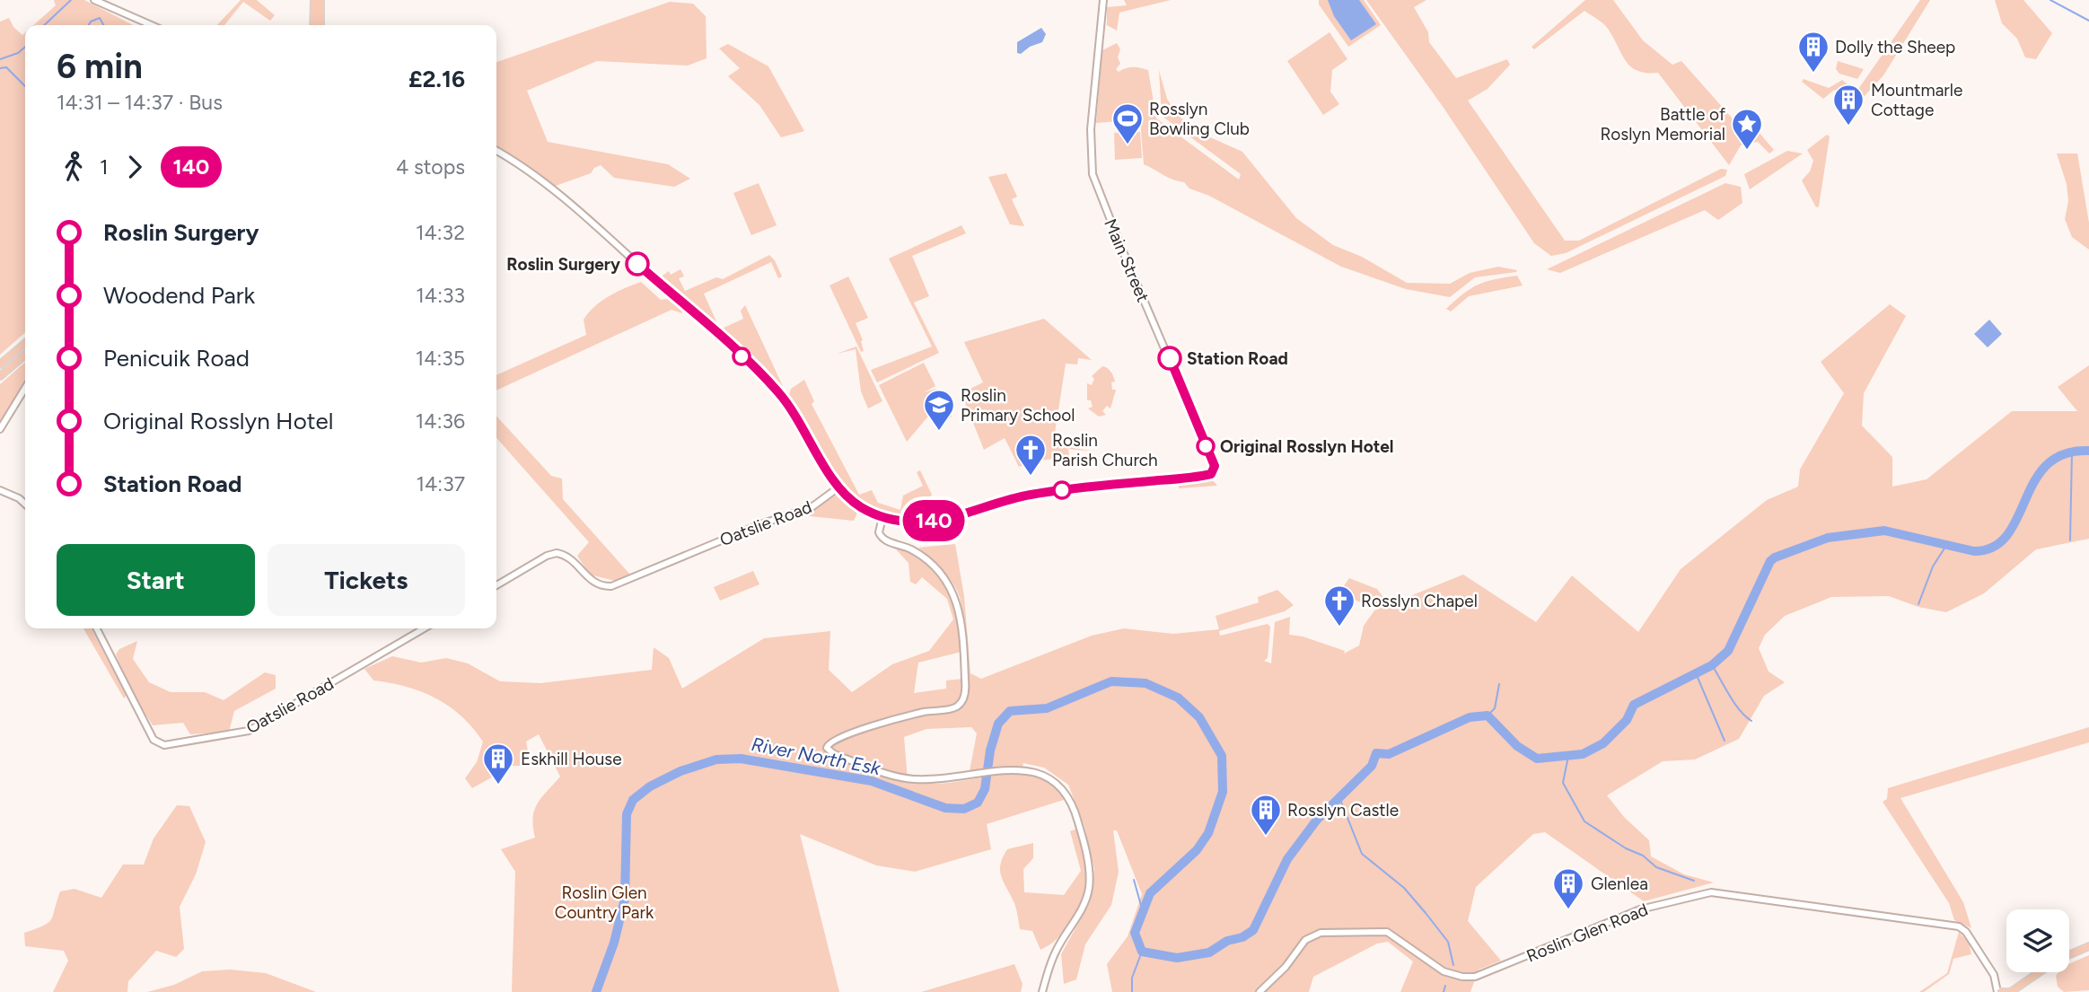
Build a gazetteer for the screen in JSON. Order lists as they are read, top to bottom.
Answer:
{
  "streets": {
    "main road": ["Main Street", "Oatslie Road", "Roslin Glen Road"]
  },
  "water": ["River North Esk"],
  "parks": ["Roslin Glen Country Park"],
  "places": {
    "building": [
      "Dolly the Sheep",
      "Mountmarle Cottage",
      "Eskhill House",
      "Rosslyn Castle",
      "Glenlea"
    ],
    "sports": ["Rosslyn Bowling Club"],
    "place": ["Battle of Roslyn Memorial"],
    "other": ["Roslin Surgery", "Station Road", "Original Rosslyn Hotel"],
    "school or university": ["Roslin Primary School"],
    "church": ["Roslin Parish Church", "Rosslyn Chapel"]
  },
  "lines": ["bus line 140"],
  "page": {
    "on_map": "140",
    "heading": ["6 min", "14:31 – 14:37 · Bus", "£2.16"],
    "legs": ["1", "140", "4 stops"],
    "list": [
      {
        "name": "Roslin Surgery",
        "value": "14:32"
      },
      {
        "name": "Woodend Park",
        "value": "14:33"
      },
      {
        "name": "Penicuik Road",
        "value": "14:35"
      },
      {
        "name": "Original Rosslyn Hotel",
        "value": "14:36"
      },
      {
        "name": "Station Road",
        "value": "14:37"
      }
    ],
    "buttons": ["Start", "Tickets"]
  }
}
